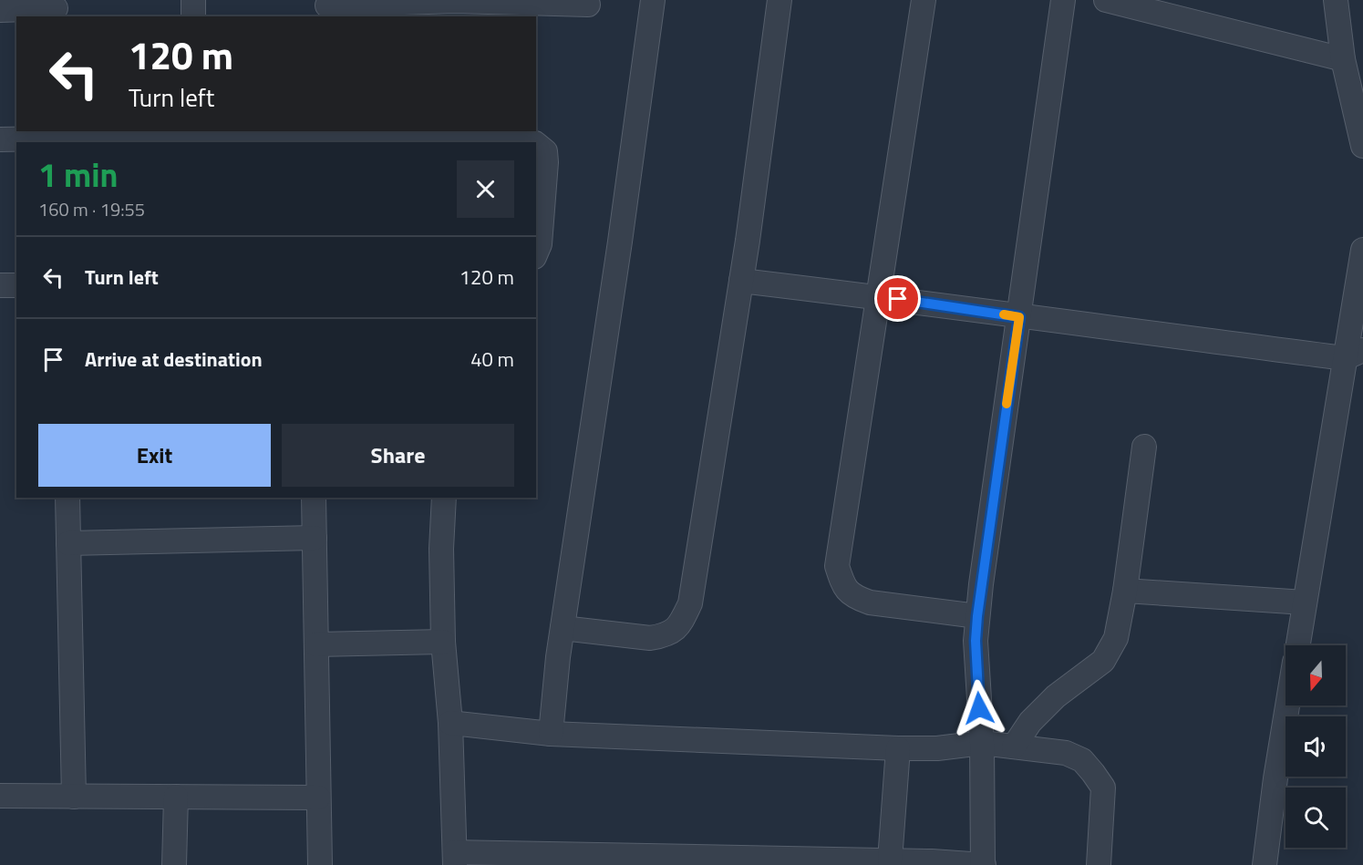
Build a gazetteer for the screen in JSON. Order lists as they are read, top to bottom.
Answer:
{
  "north": "bottom",
  "page": {
    "turn": ["120 m", "Turn left"],
    "heading": ["1 min", "160 m · 19:55"],
    "list": [
      {
        "name": "Turn left",
        "value": "120 m"
      },
      {
        "name": "Arrive at destination",
        "value": "40 m"
      }
    ],
    "buttons": ["Exit", "Share"]
  }
}
